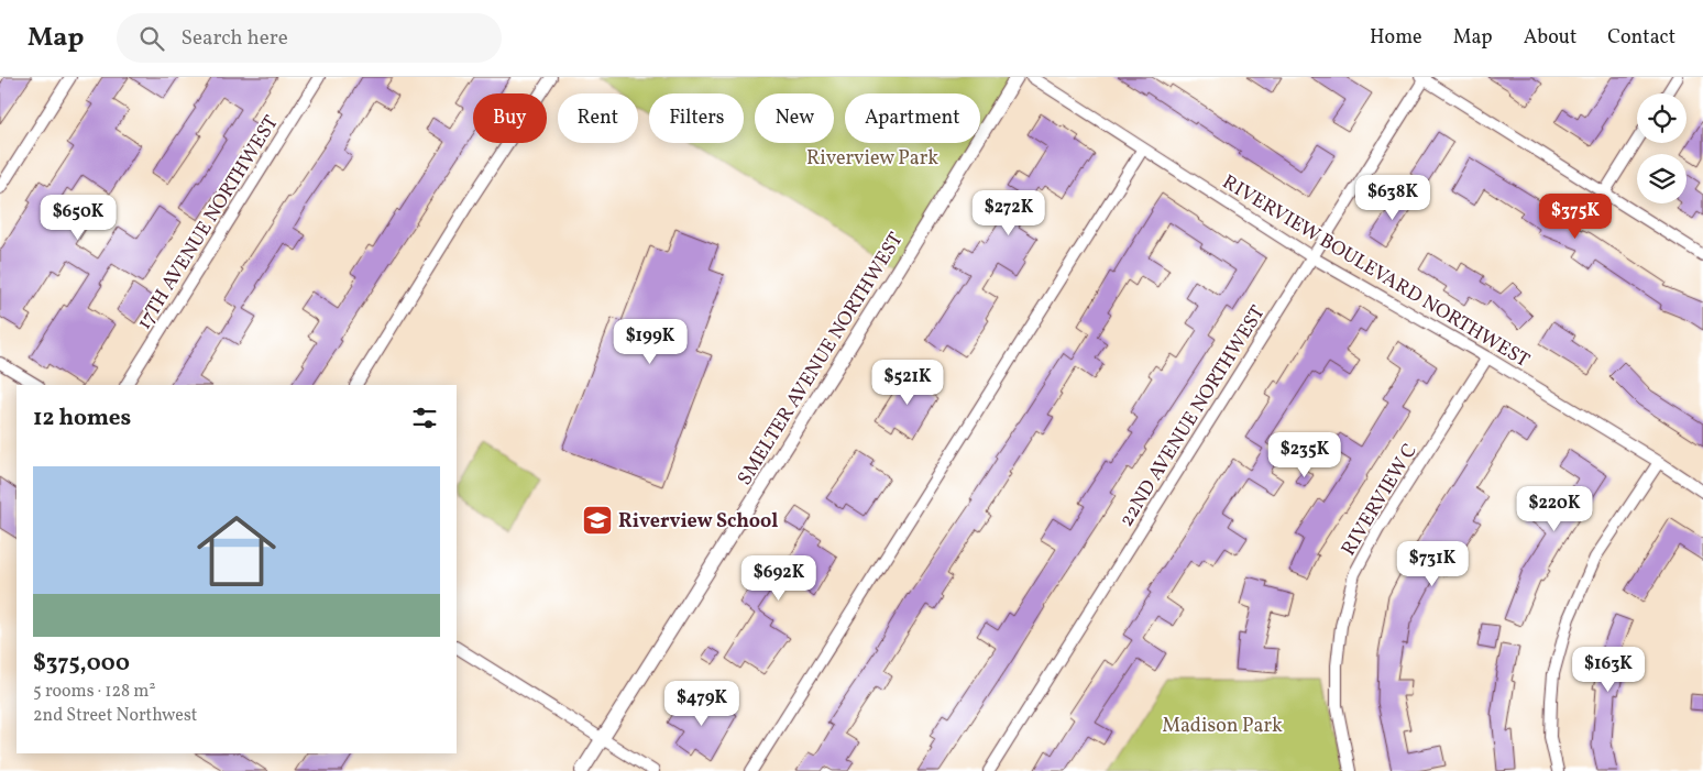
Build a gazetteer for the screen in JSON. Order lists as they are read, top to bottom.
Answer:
{
  "streets": {
    "street": [
      "17TH AVENUE NORTHWEST",
      "RIVERVIEW BOULEVARD NORTHWEST",
      "SMELTER AVENUE NORTHWEST",
      "22ND AVENUE NORTHWEST",
      "RIVERVIEW C"
    ]
  },
  "crossings": [
    ["RIVERVIEW BOULEVARD NORTHWEST", "22ND AVENUE NORTHWEST"],
    ["RIVERVIEW BOULEVARD NORTHWEST", "RIVERVIEW C"]
  ],
  "parks": ["Riverview Park", "Madison Park"],
  "places": {
    "school or university": ["Riverview School"]
  },
  "page": {
    "header": "Map",
    "search": "Search here",
    "nav": [
      "Home",
      "Map",
      "About",
      "Contact"
    ],
    "chip": [
      "Buy",
      "Rent",
      "Filters",
      "New",
      "Apartment"
    ],
    "price": [
      "$638K",
      "$272K",
      "$375K",
      "$650K",
      "$199K",
      "$521K",
      "$235K",
      "$220K",
      "$731K",
      "$692K",
      "$163K",
      "$479K"
    ],
    "heading": "12 homes",
    "list": [
      {
        "name": "$375,000",
        "note": "5 rooms · 128 m² · 2nd Street Northwest"
      }
    ]
  }
}
